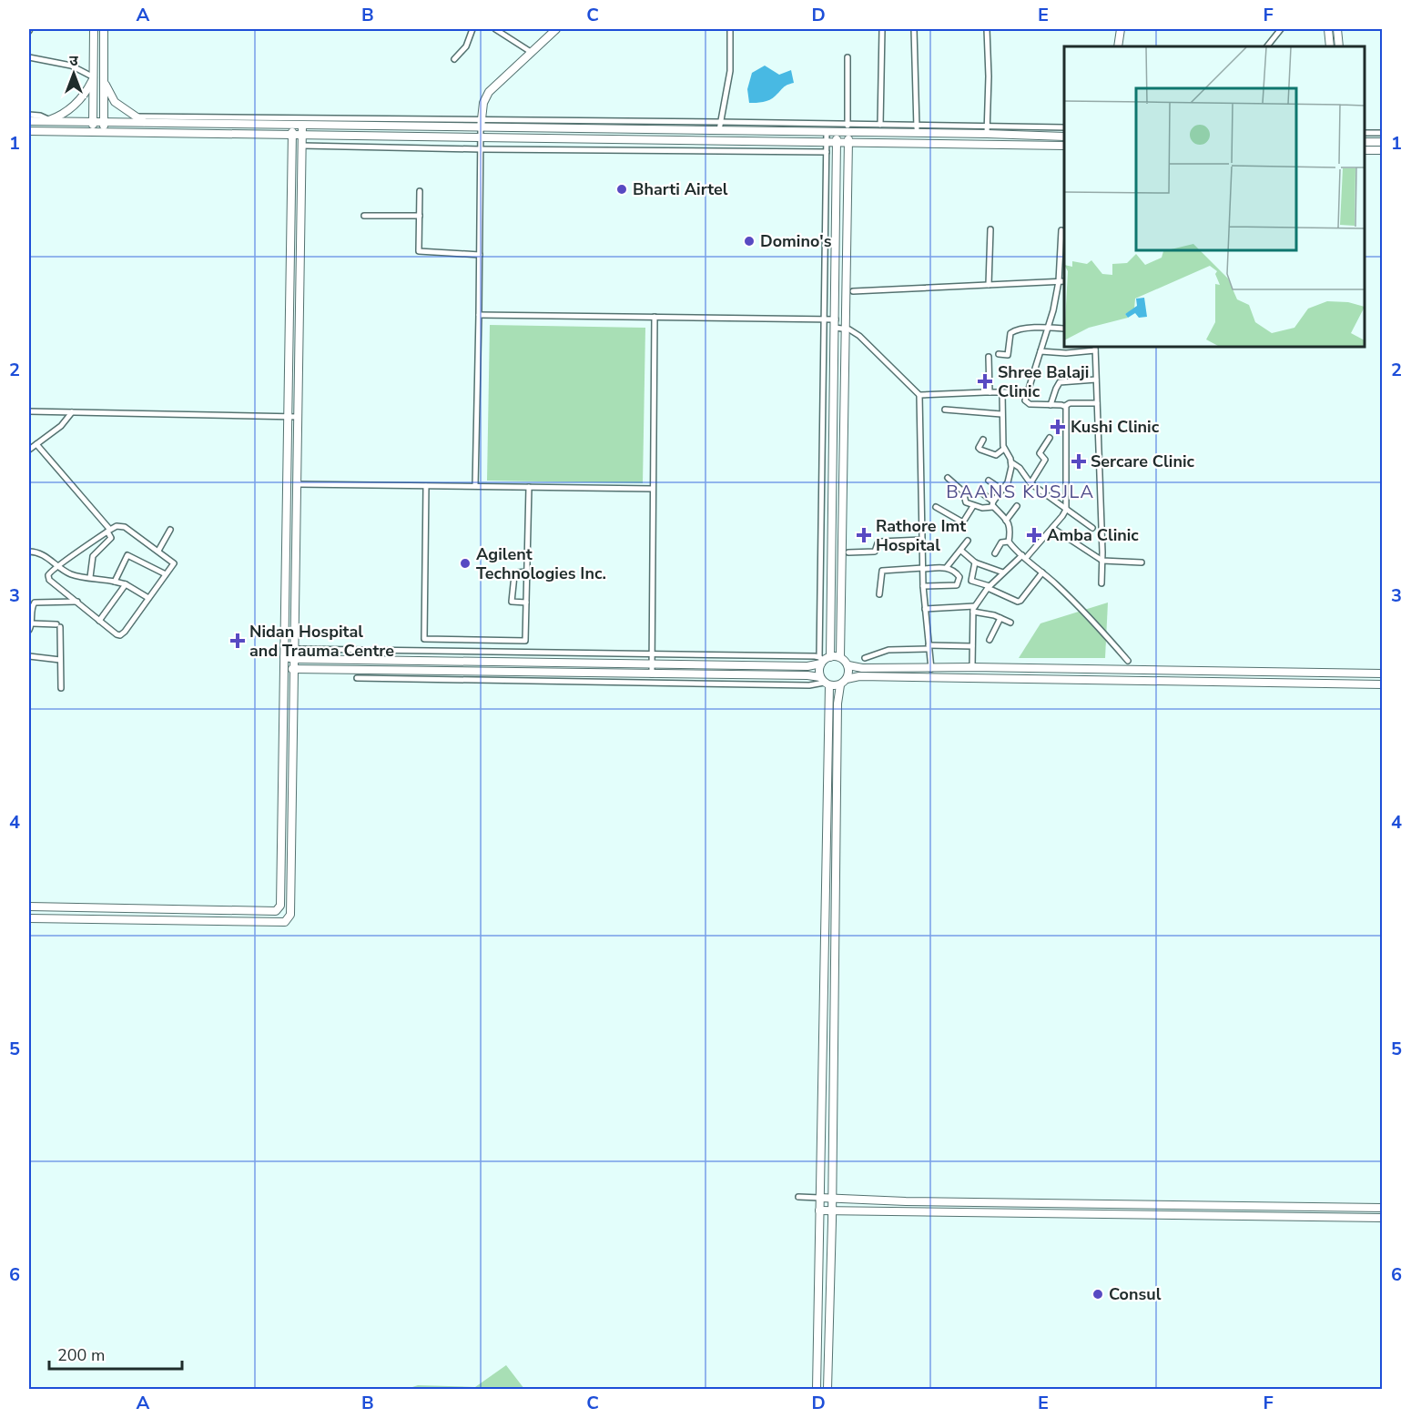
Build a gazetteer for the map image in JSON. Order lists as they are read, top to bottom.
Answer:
{
  "districts": ["BAANS KUSJLA"],
  "places": {
    "other": [
      "Bharti Airtel",
      "Domino's",
      "Agilent Technologies Inc.",
      "Consul"
    ],
    "health": [
      "Shree Balaji Clinic",
      "Kushi Clinic",
      "Sercare Clinic",
      "Rathore Imt Hospital",
      "Amba Clinic",
      "Nidan Hospital and Trauma Centre"
    ]
  },
  "scale_bar": "200 m",
  "north": "top",
  "grid": {
    "columns": [
      "A",
      "B",
      "C",
      "D",
      "E",
      "F"
    ],
    "rows": [
      "1",
      "2",
      "3",
      "4",
      "5",
      "6"
    ]
  }
}
